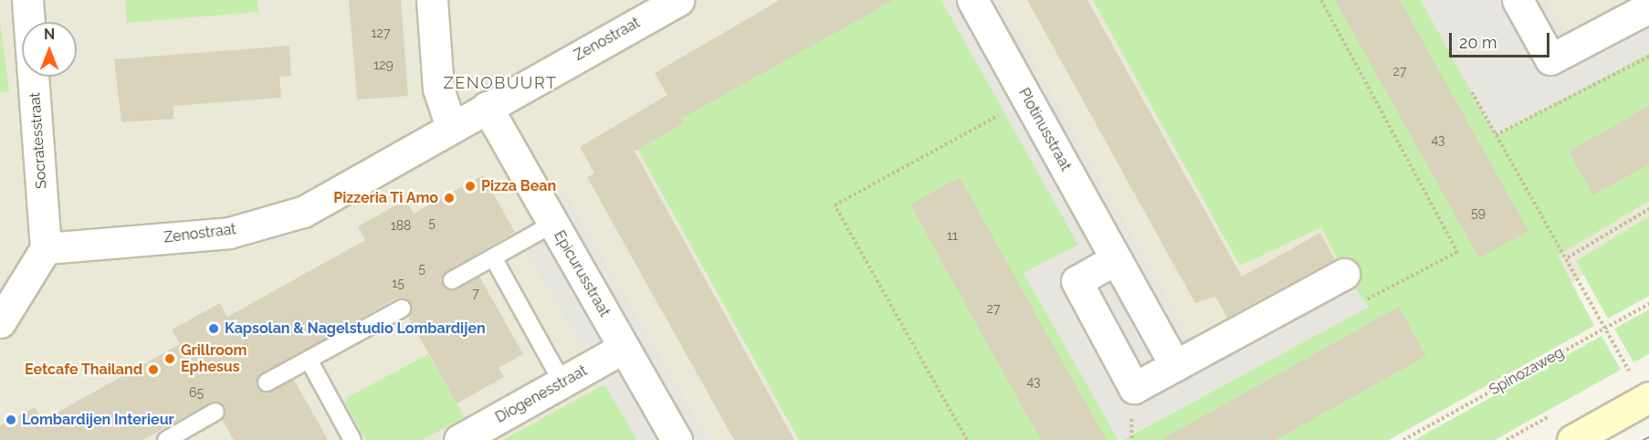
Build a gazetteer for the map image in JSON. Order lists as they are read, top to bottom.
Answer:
{
  "streets": {
    "street": [
      "Zenostraat",
      "Plotinusstraat",
      "Socratesstraat",
      "Epicurusstraat",
      "Diogenesstraat"
    ],
    "path": ["Spinozaweg"]
  },
  "crossings": [
    ["Zenostraat", "Socratesstraat"],
    ["Zenostraat", "Epicurusstraat"],
    ["Epicurusstraat", "Diogenesstraat"]
  ],
  "districts": ["ZENOBUURT"],
  "places": [
    "Pizza Bean",
    "Pizzeria Ti Amo",
    "Kapsolan & Nagelstudio Lombardijen",
    "Grillroom Ephesus",
    "Eetcafe Thailand",
    "Lombardijen Interieur"
  ],
  "house_numbers": [
    "127",
    "129",
    "27",
    "43",
    "59",
    "5",
    "188",
    "11",
    "5",
    "15",
    "7",
    "27",
    "43",
    "65"
  ],
  "scale_bar": "20 m",
  "north": "top"
}
